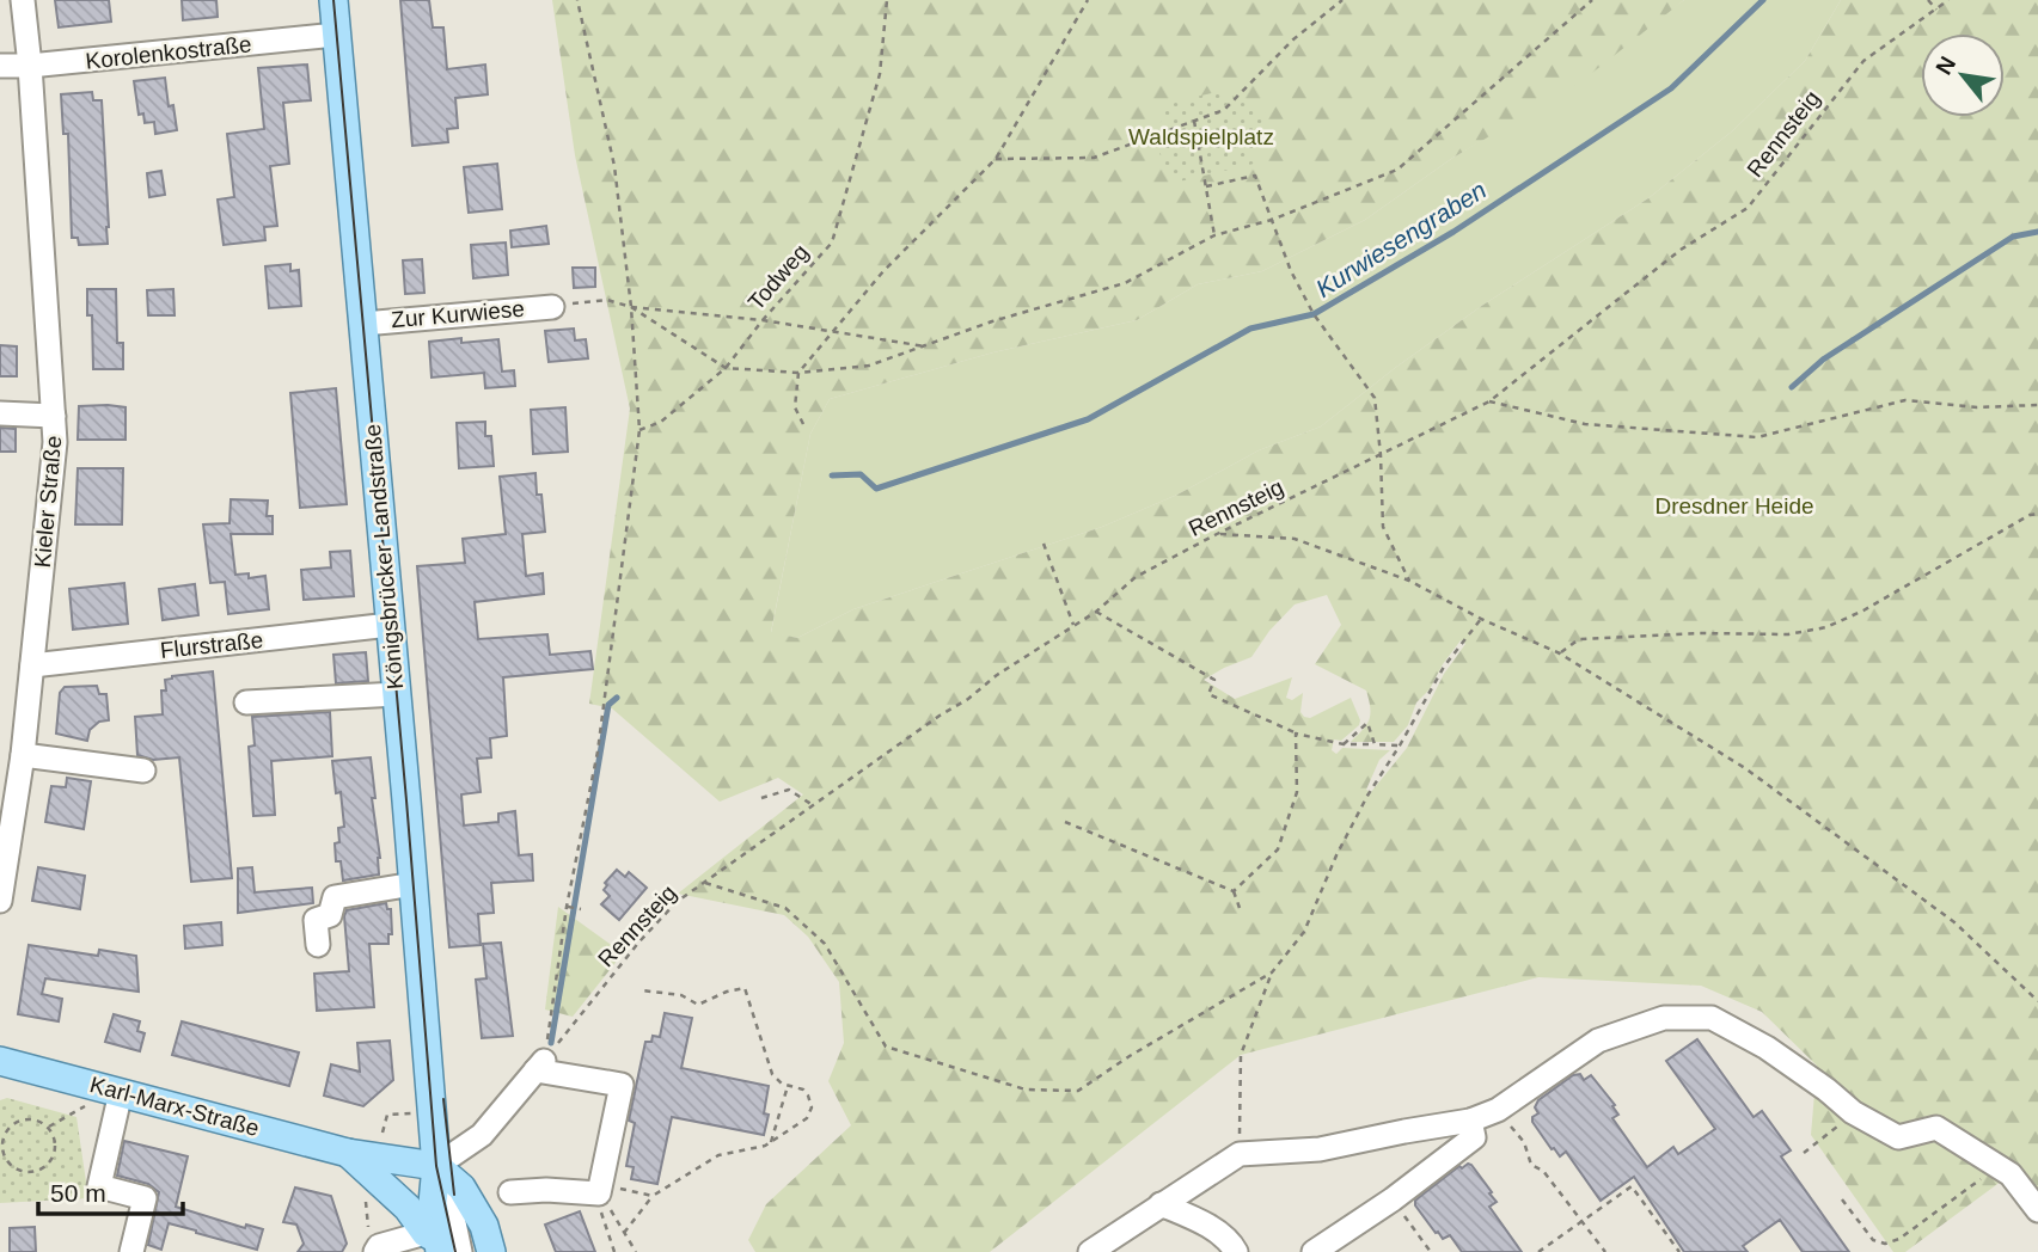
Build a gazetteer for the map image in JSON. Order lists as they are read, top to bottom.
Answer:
{
  "streets": {
    "main road": ["Königsbrücker Landstraße", "Karl-Marx-Straße"],
    "street": [
      "Korolenkostraße",
      "Zur Kurwiese",
      "Kieler Straße",
      "Flurstraße"
    ],
    "path": ["Rennsteig", "Todweg"]
  },
  "crossings": [
    ["Korolenkostraße", "Kieler Straße"],
    ["Korolenkostraße", "Königsbrücker Landstraße"],
    ["Zur Kurwiese", "Königsbrücker Landstraße"],
    ["Kieler Straße", "Flurstraße"],
    ["Königsbrücker Landstraße", "Flurstraße"],
    ["Königsbrücker Landstraße", "Karl-Marx-Straße"]
  ],
  "water": ["Kurwiesengraben"],
  "parks": ["Waldspielplatz", "Dresdner Heide"],
  "scale_bar": "50 m",
  "north": "top left"
}
